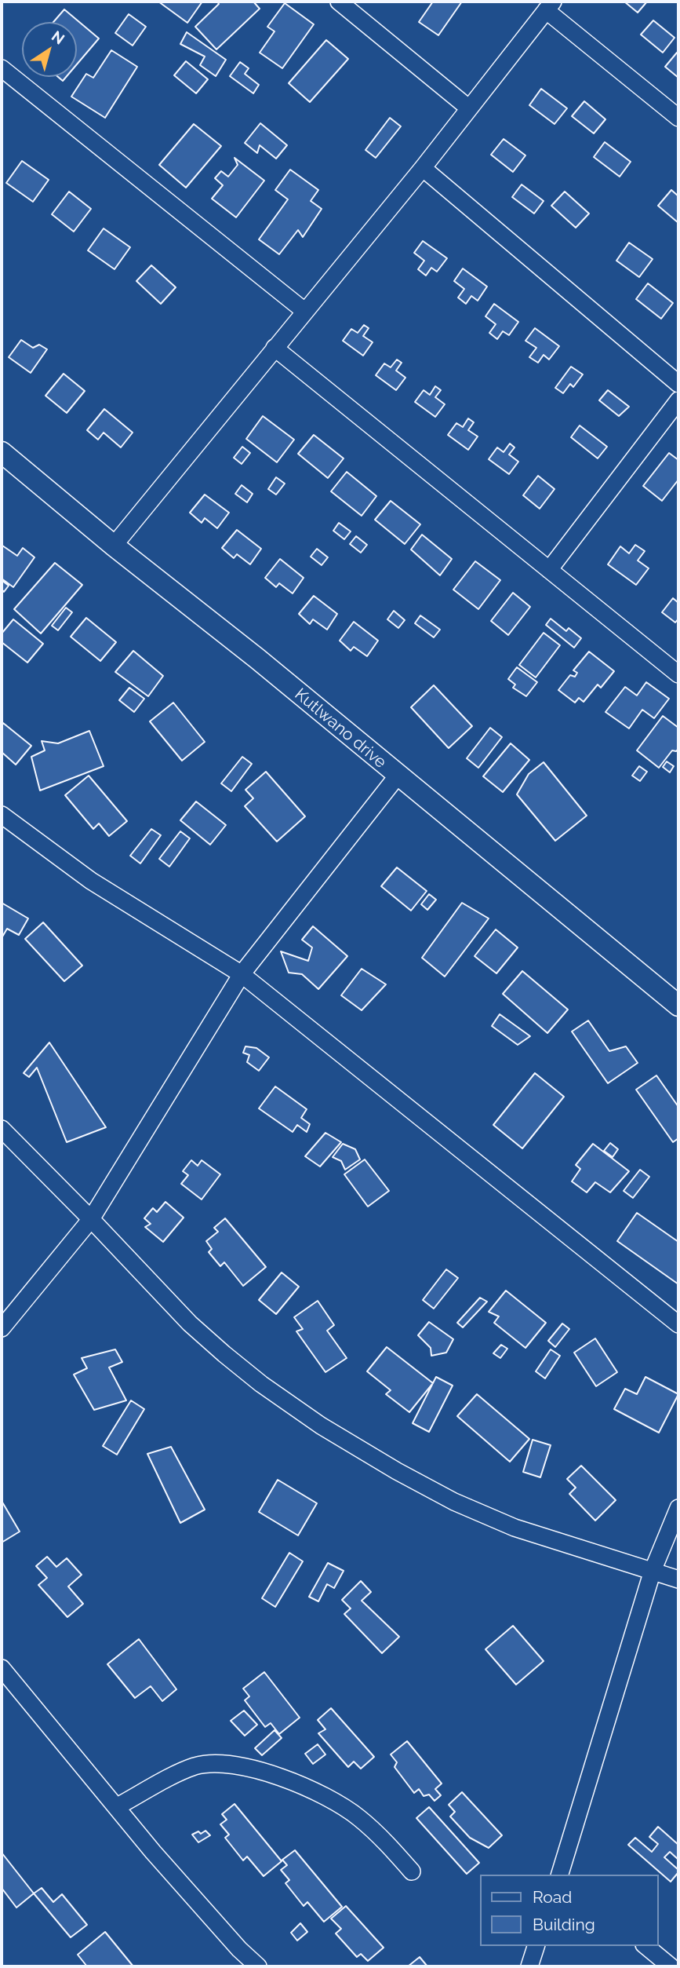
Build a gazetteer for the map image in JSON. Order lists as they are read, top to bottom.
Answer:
{
  "streets": {
    "street": ["Kutlwano drive"]
  },
  "legend": ["Road", "Building"],
  "north": "top right"
}
